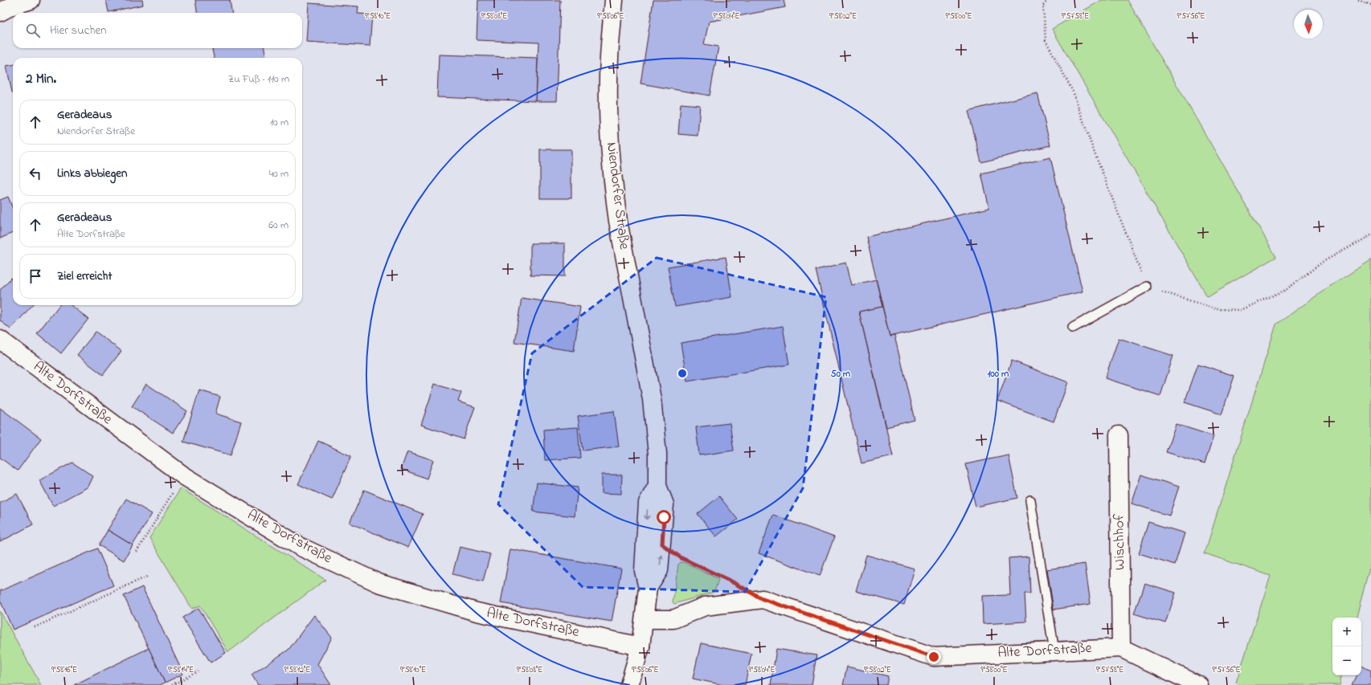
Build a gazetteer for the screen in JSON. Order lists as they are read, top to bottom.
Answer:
{
  "streets": {
    "street": ["Niendorfer Straße", "Alte Dorfstraße", "Wischhof"]
  },
  "crossings": [
    ["Niendorfer Straße", "Alte Dorfstraße"],
    ["Alte Dorfstraße", "Wischhof"]
  ],
  "north": "bottom",
  "page": {
    "search": "Hier suchen",
    "heading": ["2 Min.", "Zu Fuß · 110 m"],
    "list": [
      ["Geradeaus", "Niendorfer Straße", "10 m"],
      ["Links abbiegen", "40 m"],
      ["Geradeaus", "Alte Dorfstraße", "60 m"],
      "Ziel erreicht"
    ],
    "map_buttons": ["+", "−"]
  },
  "coordinates": [
    "9°58'10\"E",
    "9°58'08\"E",
    "9°58'06\"E",
    "9°58'04\"E",
    "9°58'02\"E",
    "9°58'00\"E",
    "9°57'58\"E",
    "9°57'56\"E",
    "9°58'16\"E",
    "9°58'14\"E",
    "9°58'12\"E"
  ],
  "rings": ["50 m", "100 m"]
}
